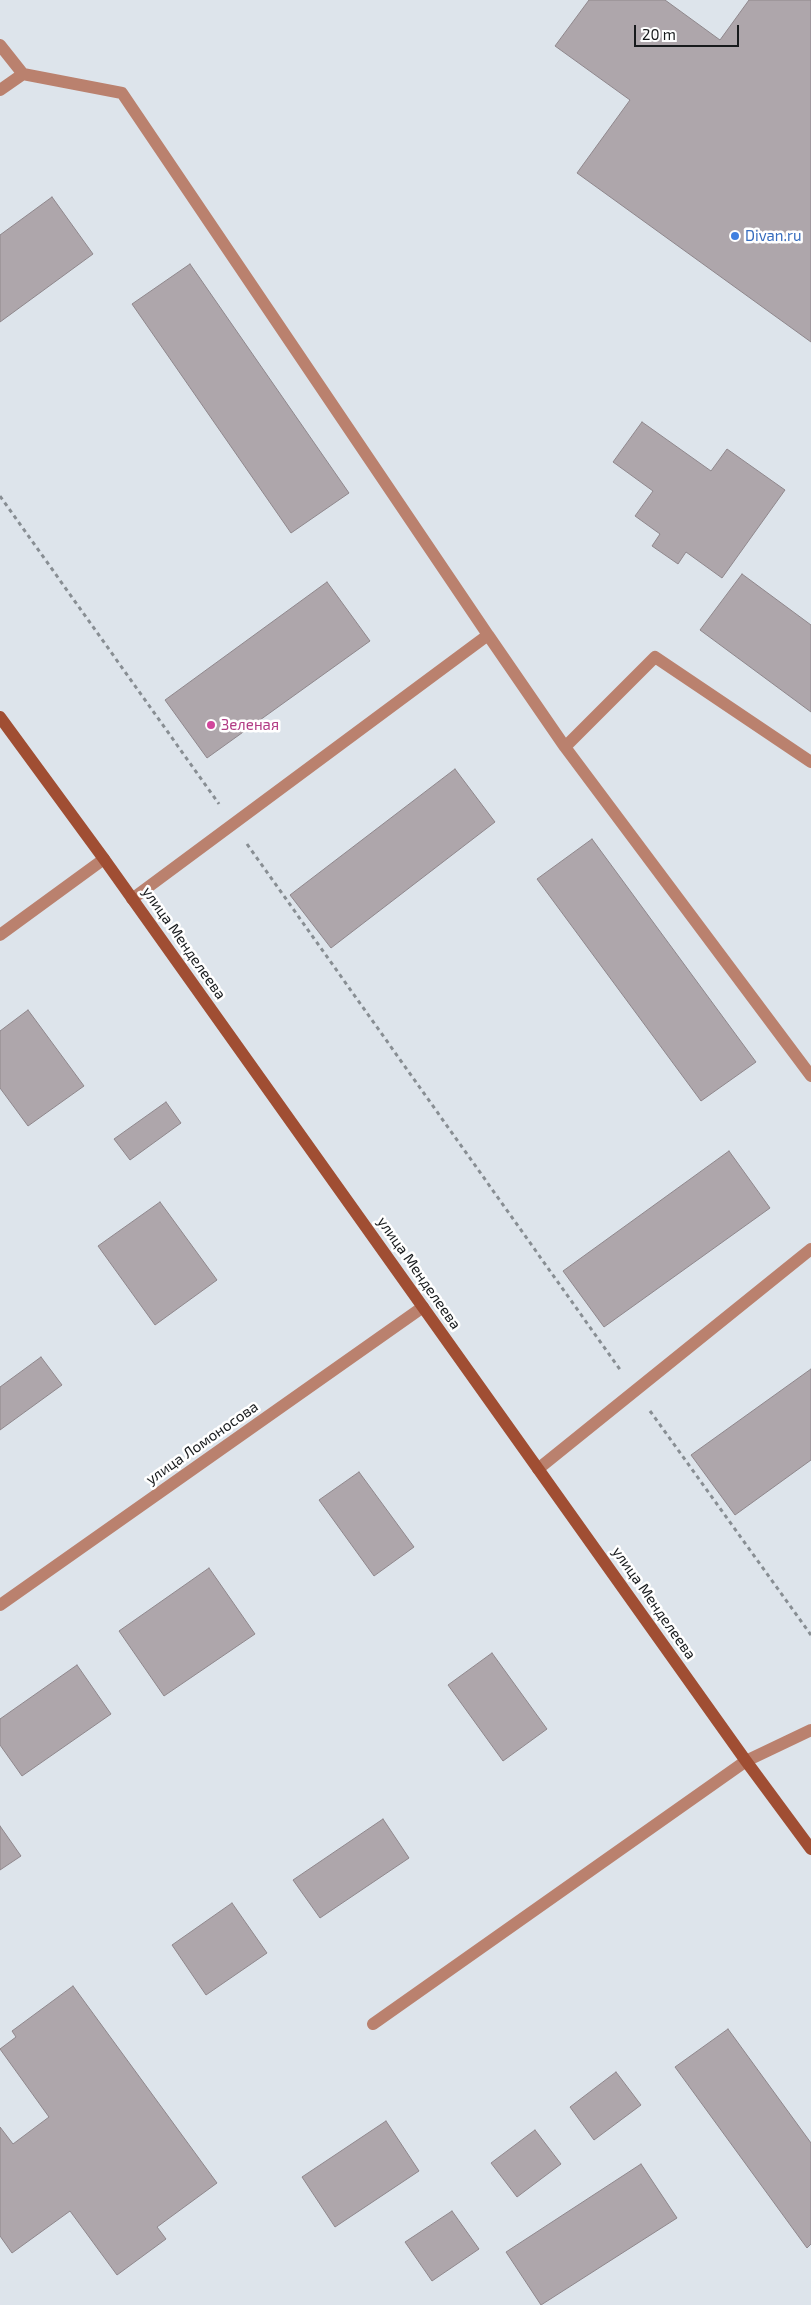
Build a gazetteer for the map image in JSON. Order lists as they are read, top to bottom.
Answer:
{
  "streets": {
    "main road": ["улица Менделеева"],
    "street": ["улица Ломоносова"]
  },
  "crossings": [
    ["улица Менделеева", "улица Ломоносова"]
  ],
  "places": ["Divan.ru", "Зеленая"],
  "scale_bar": "20 m"
}
